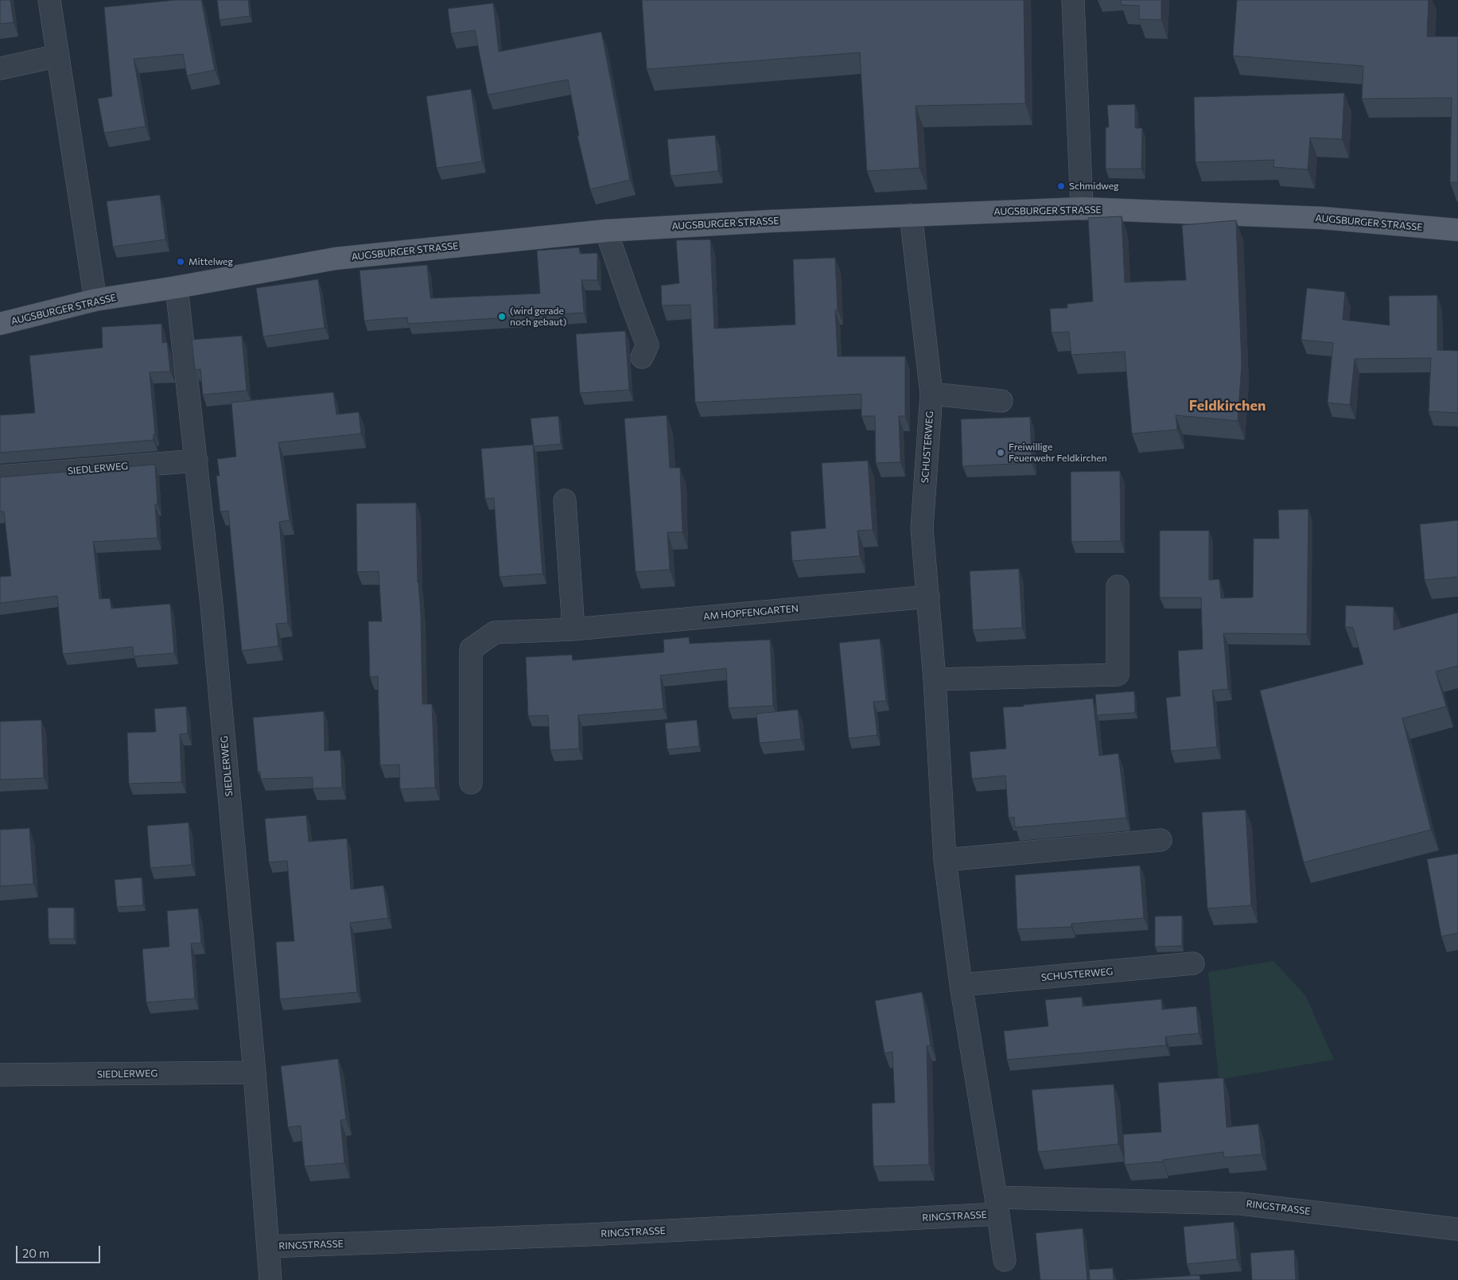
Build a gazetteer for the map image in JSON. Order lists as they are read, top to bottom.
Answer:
{
  "streets": {
    "main road": ["AUGSBURGER STRASSE"],
    "street": [
      "SCHUSTERWEG",
      "SIEDLERWEG",
      "AM HOPFENGARTEN",
      "RINGSTRASSE"
    ]
  },
  "crossings": [
    ["AUGSBURGER STRASSE", "SCHUSTERWEG"],
    ["AUGSBURGER STRASSE", "SIEDLERWEG"],
    ["SCHUSTERWEG", "AM HOPFENGARTEN"],
    ["SCHUSTERWEG", "RINGSTRASSE"],
    ["SIEDLERWEG", "RINGSTRASSE"]
  ],
  "districts": ["Feldkirchen"],
  "places": [
    "Schmidweg",
    "Mittelweg",
    "(wird gerade noch gebaut)",
    "Freiwillige Feuerwehr Feldkirchen"
  ],
  "scale_bar": "20 m"
}
